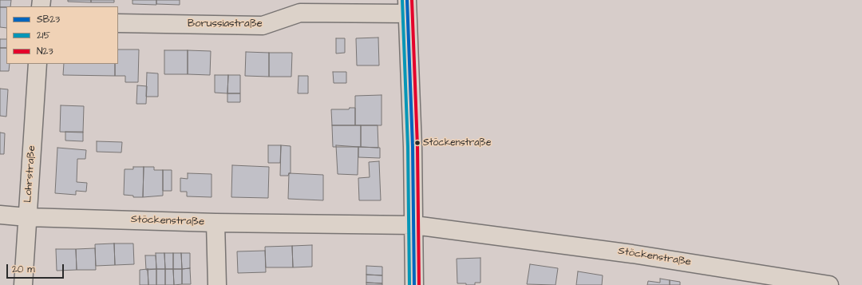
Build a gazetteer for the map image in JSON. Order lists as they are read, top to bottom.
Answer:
{
  "streets": {
    "street": ["Borussiastraße", "Lohrstraße", "Stöckenstraße"]
  },
  "crossings": [
    ["Lohrstraße", "Stöckenstraße"]
  ],
  "places": ["Stöckenstraße"],
  "lines": ["transit line SB23", "transit line 215", "transit line N23"],
  "legend": ["SB23", "215", "N23"],
  "scale_bar": "20 m"
}
